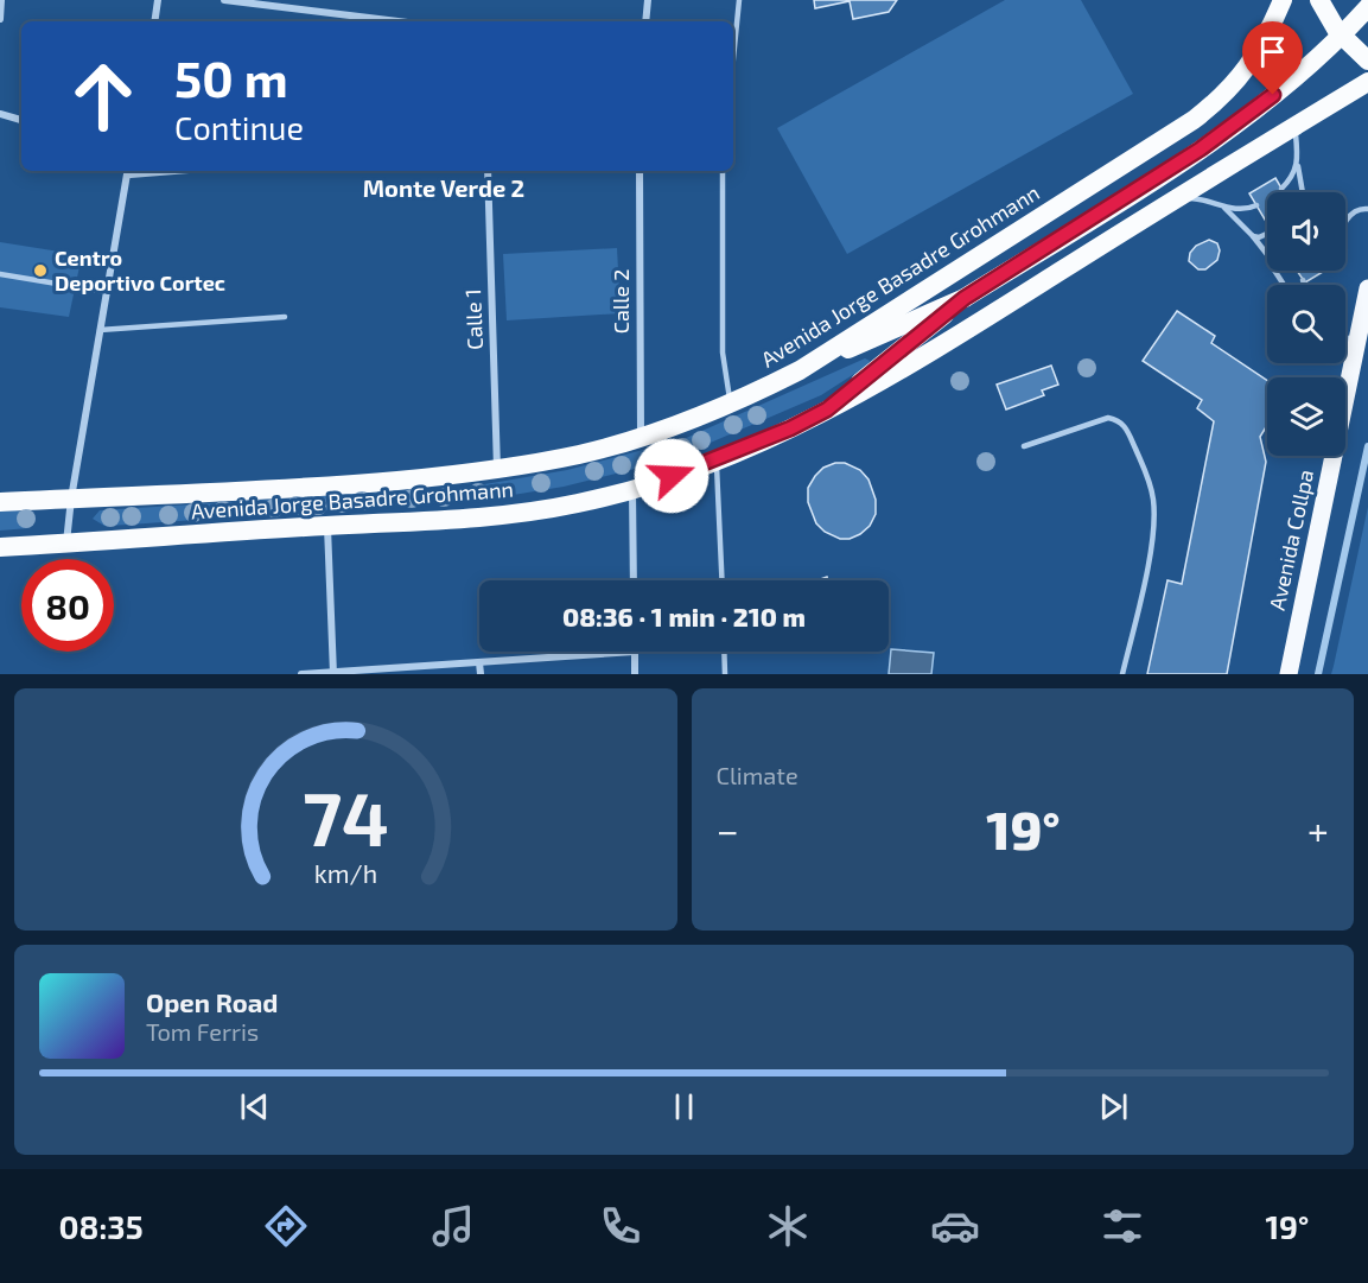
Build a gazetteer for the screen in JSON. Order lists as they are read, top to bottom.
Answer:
{
  "streets": {
    "highway": ["Avenida Jorge Basadre Grohmann"],
    "main road": ["Avenida Collpa"],
    "street": ["Calle 2", "Calle 1"]
  },
  "crossings": [
    ["Avenida Jorge Basadre Grohmann", "Calle 2"],
    ["Avenida Jorge Basadre Grohmann", "Calle 1"]
  ],
  "districts": ["Monte Verde 2"],
  "places": ["Centro Deportivo Cortec"],
  "page": {
    "turn": ["50 m", "Continue"],
    "limit": "80",
    "trip": "08:36 · 1 min · 210 m",
    "tile": "Climate",
    "heat": ["−", "19°", "+"],
    "song": ["Open Road", "Tom Ferris"],
    "tabs": ["08:35", "19°"],
    "gauge": ["74", "km/h"]
  }
}
